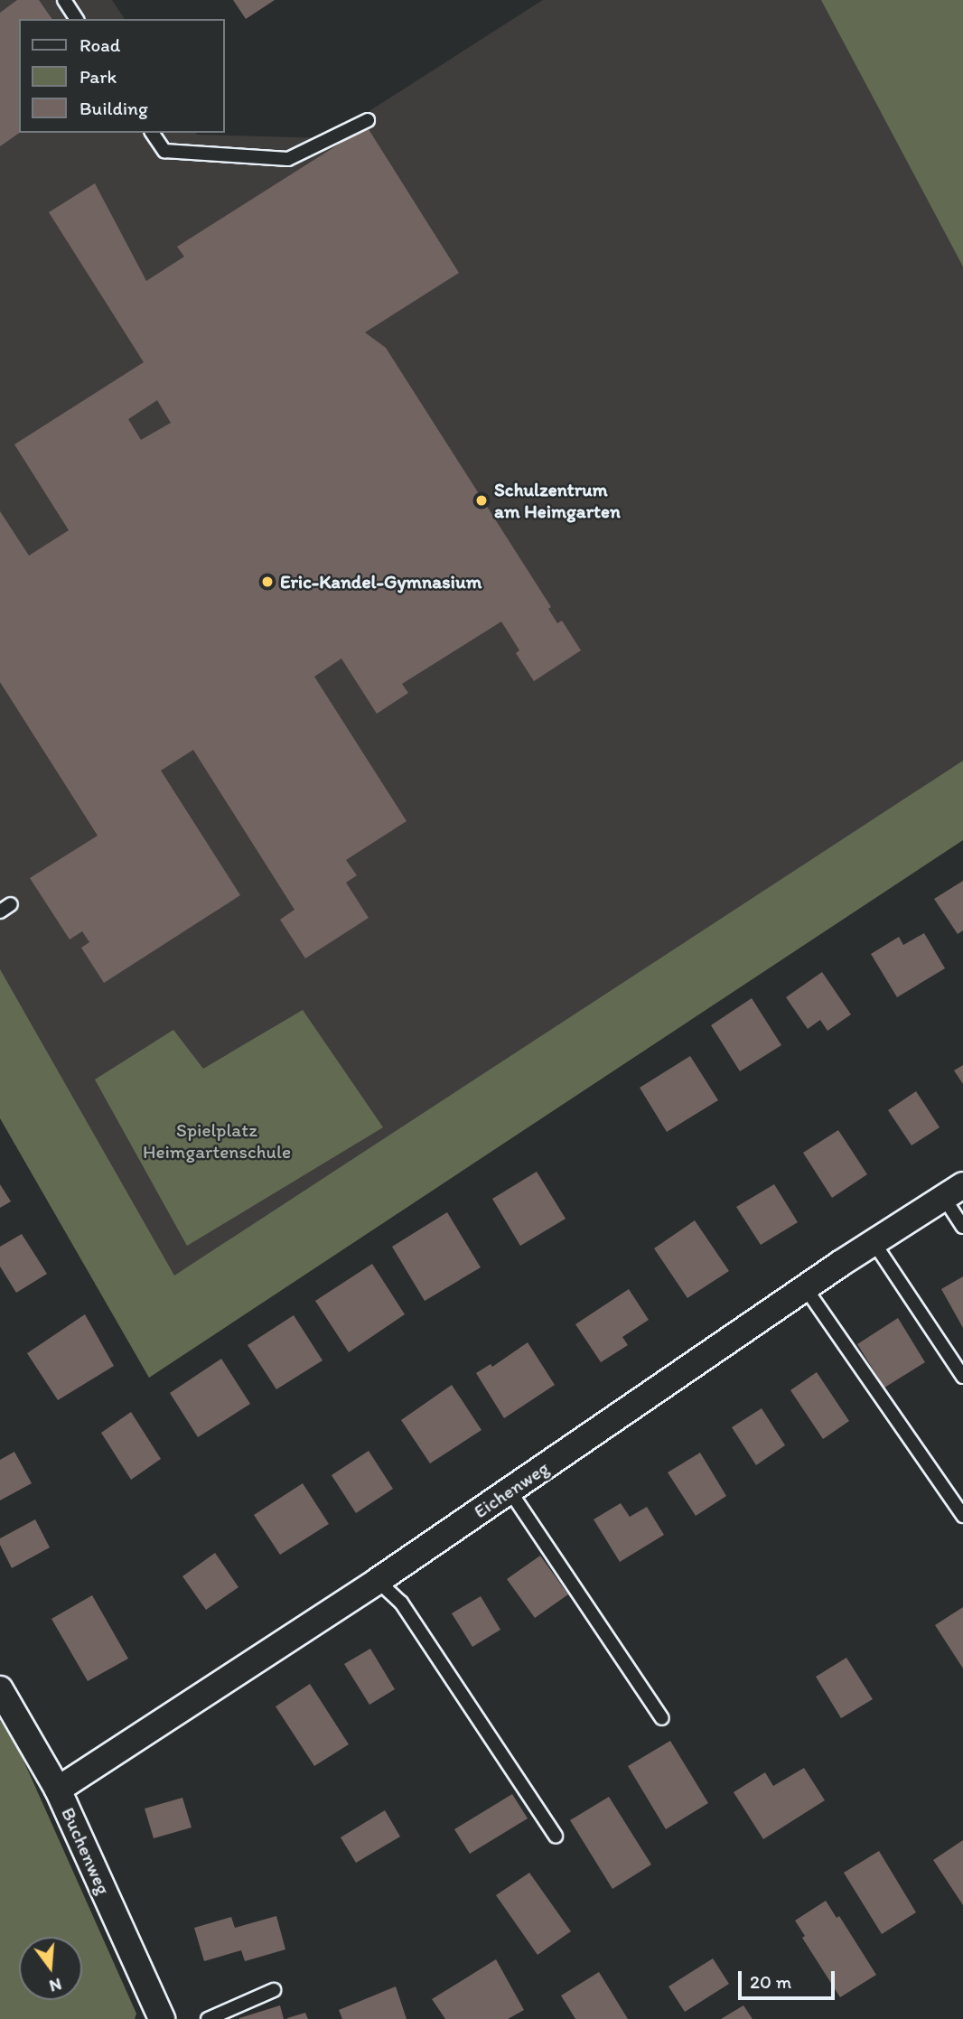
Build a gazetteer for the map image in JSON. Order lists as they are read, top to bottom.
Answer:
{
  "streets": {
    "street": ["Eichenweg", "Buchenweg"]
  },
  "crossings": [
    ["Eichenweg", "Buchenweg"]
  ],
  "parks": ["Spielplatz Heimgartenschule"],
  "places": ["Schulzentrum am Heimgarten", "Eric-Kandel-Gymnasium"],
  "legend": ["Road", "Park", "Building"],
  "scale_bar": "20 m",
  "north": "bottom"
}
